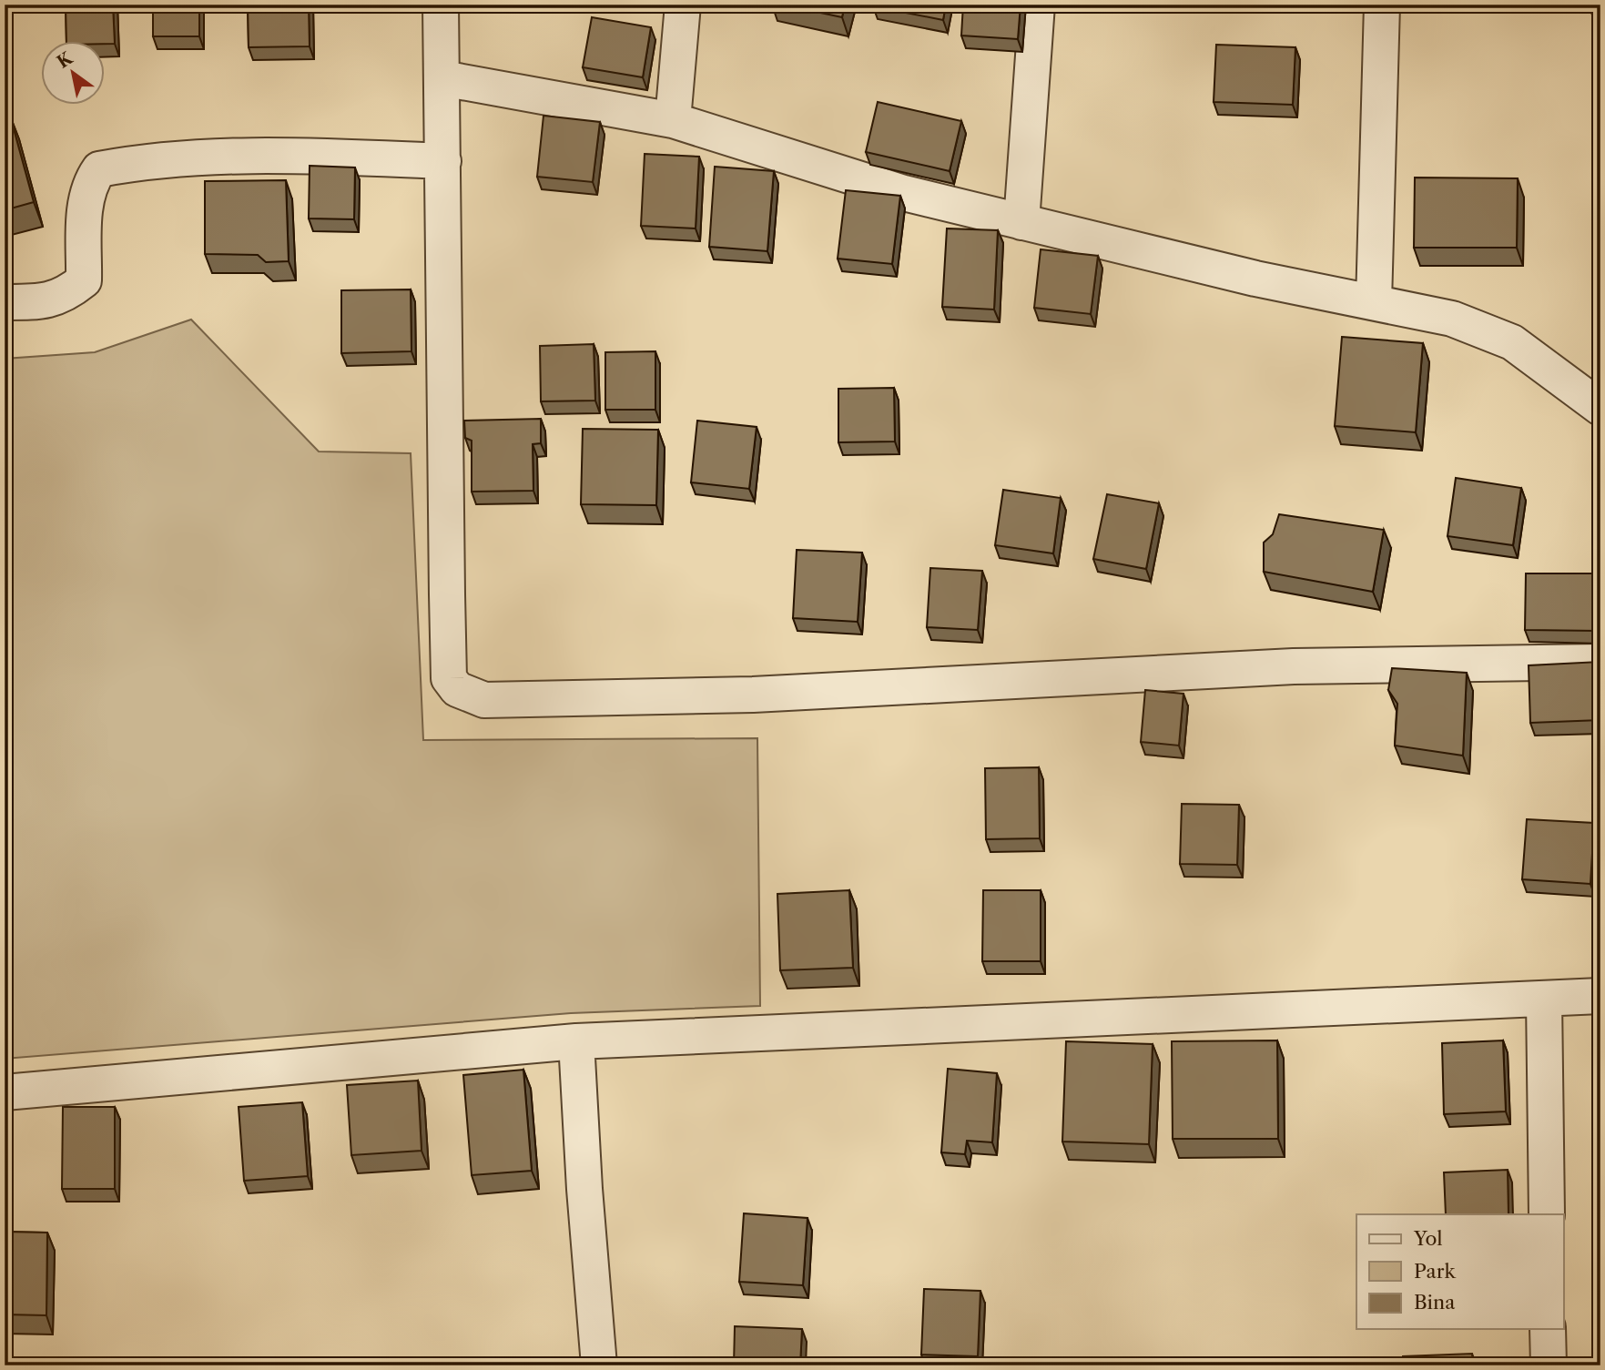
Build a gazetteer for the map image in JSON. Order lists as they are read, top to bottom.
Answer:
{
  "legend": ["Yol", "Park", "Bina"],
  "north": "top left"
}
